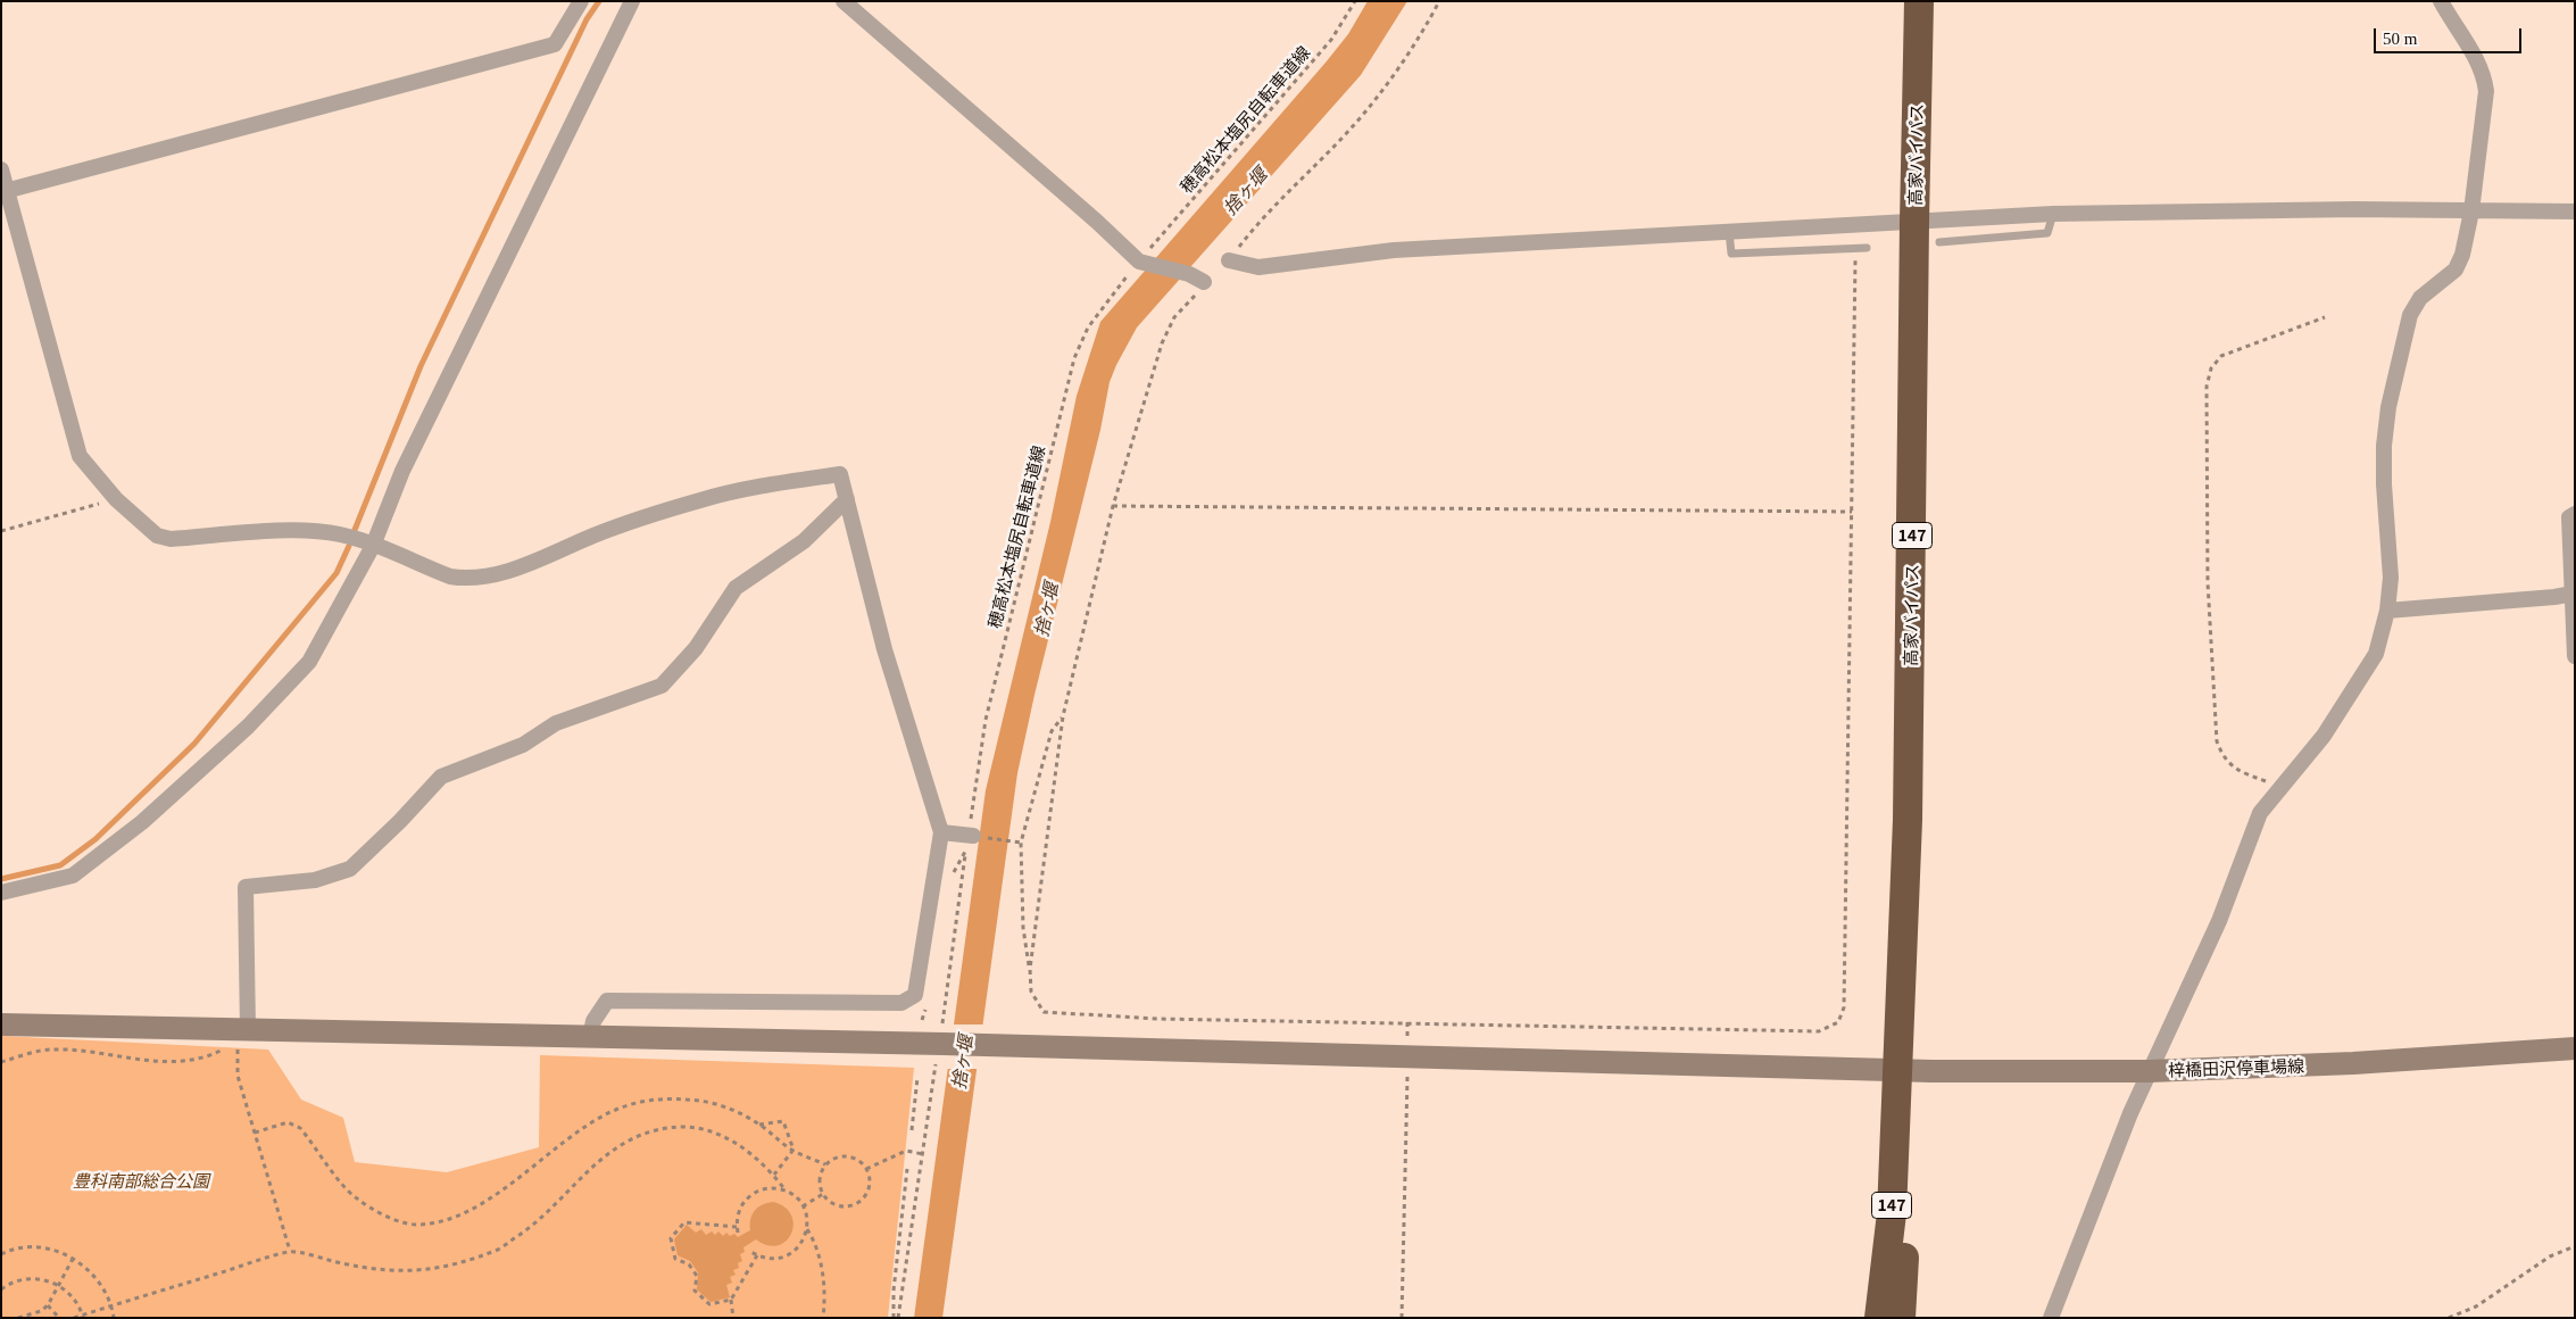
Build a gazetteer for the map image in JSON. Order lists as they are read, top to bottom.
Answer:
{
  "streets": {
    "highway": ["高家バイパス", "147"],
    "street": ["梓橋田沢停車場線"],
    "path": ["穂高松本塩尻自転車道線"]
  },
  "crossings": [
    ["高家バイパス", "梓橋田沢停車場線"]
  ],
  "water": ["捨ヶ堰"],
  "parks": ["豊科南部総合公園"],
  "scale_bar": "50 m"
}
